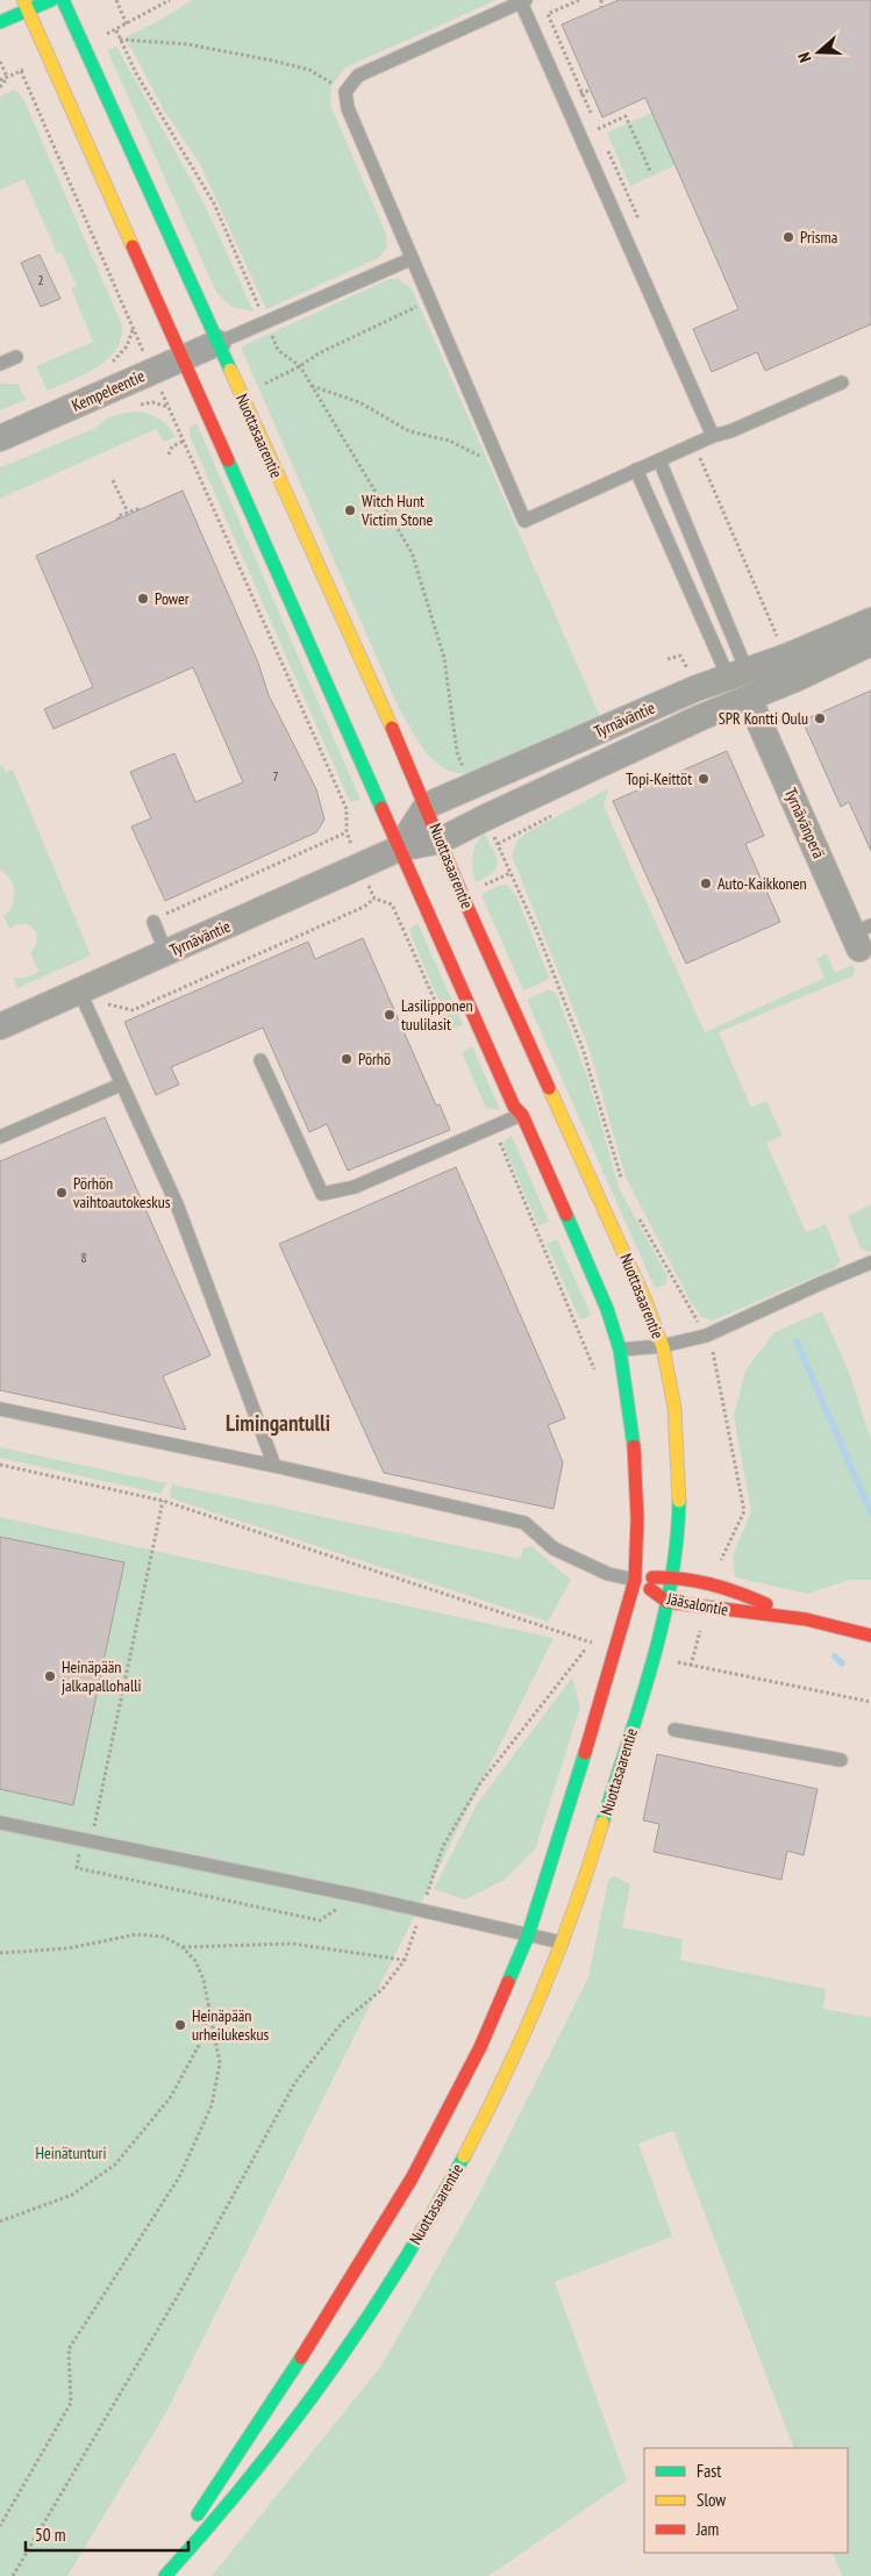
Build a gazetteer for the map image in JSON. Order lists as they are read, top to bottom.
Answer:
{
  "streets": {
    "main road": ["Nuottasaarentie", "Jääsalontie"],
    "street": ["Kempeleentie", "Tyrnäväntie", "Tyrnävänperä"]
  },
  "crossings": [
    ["Kempeleentie", "Nuottasaarentie"],
    ["Nuottasaarentie", "Tyrnäväntie"],
    ["Nuottasaarentie", "Jääsalontie"],
    ["Tyrnäväntie", "Tyrnävänperä"]
  ],
  "districts": ["Limingantulli"],
  "parks": ["Heinätunturi"],
  "places": [
    "Prisma",
    "Witch Hunt Victim Stone",
    "Power",
    "SPR Kontti Oulu",
    "Topi-Keittöt",
    "Auto-Kaikkonen",
    "Lasilipponen tuulilasit",
    "Pörhö",
    "Pörhön vaihtoautokeskus",
    "Heinäpään jalkapallohalli",
    "Heinäpään urheilukeskus"
  ],
  "house_numbers": ["2", "7", "8"],
  "legend": ["Fast", "Slow", "Jam"],
  "scale_bar": "50 m",
  "north": "left"
}
